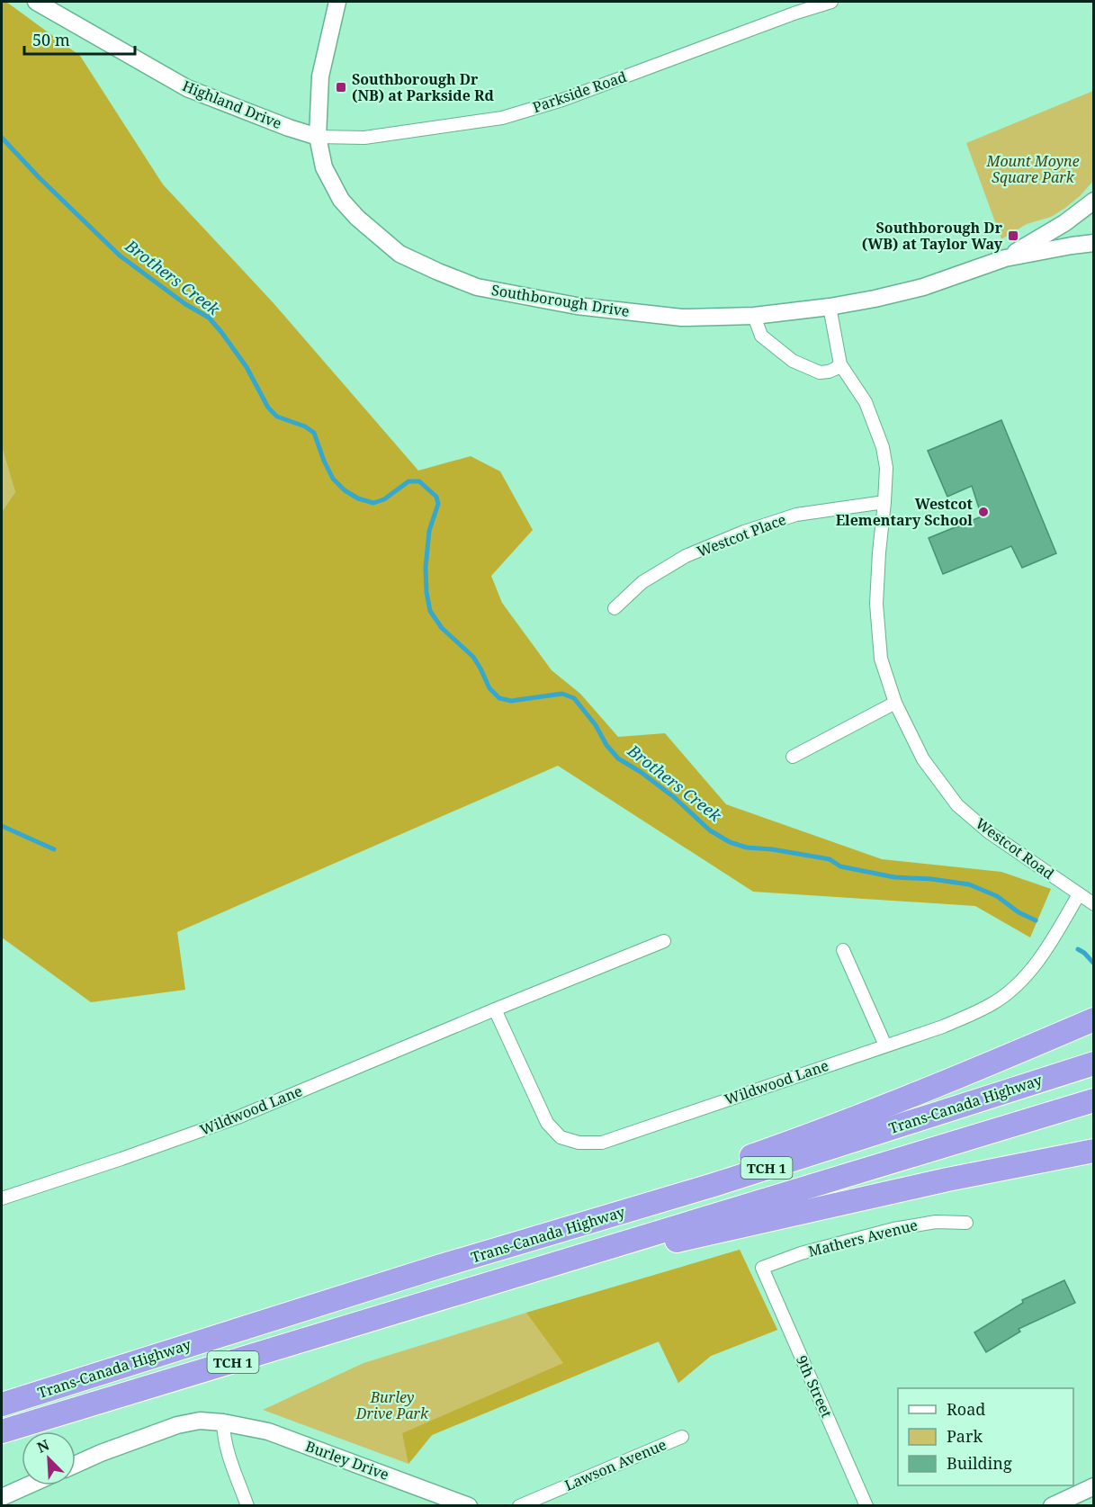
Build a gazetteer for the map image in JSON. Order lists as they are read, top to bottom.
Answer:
{
  "streets": {
    "highway": ["Trans-Canada Highway", "TCH 1"],
    "street": [
      "Parkside Road",
      "Highland Drive",
      "Southborough Drive",
      "Westcot Place",
      "Westcot Road",
      "Wildwood Lane",
      "Mathers Avenue",
      "9th Street",
      "Burley Drive",
      "Lawson Avenue"
    ]
  },
  "crossings": [
    ["Parkside Road", "Highland Drive"],
    ["Parkside Road", "Southborough Drive"],
    ["Highland Drive", "Southborough Drive"],
    ["Southborough Drive", "Westcot Road"],
    ["Westcot Place", "Westcot Road"],
    ["Westcot Road", "Wildwood Lane"],
    ["Mathers Avenue", "9th Street"]
  ],
  "water": ["Brothers Creek"],
  "parks": ["Mount Moyne Square Park", "Burley Drive Park"],
  "places": {
    "transit": ["Southborough Dr (NB) at Parkside Rd", "Southborough Dr (WB) at Taylor Way"],
    "other": ["Westcot Elementary School"]
  },
  "legend": ["Road", "Park", "Building"],
  "scale_bar": "50 m",
  "north": "top left"
}
